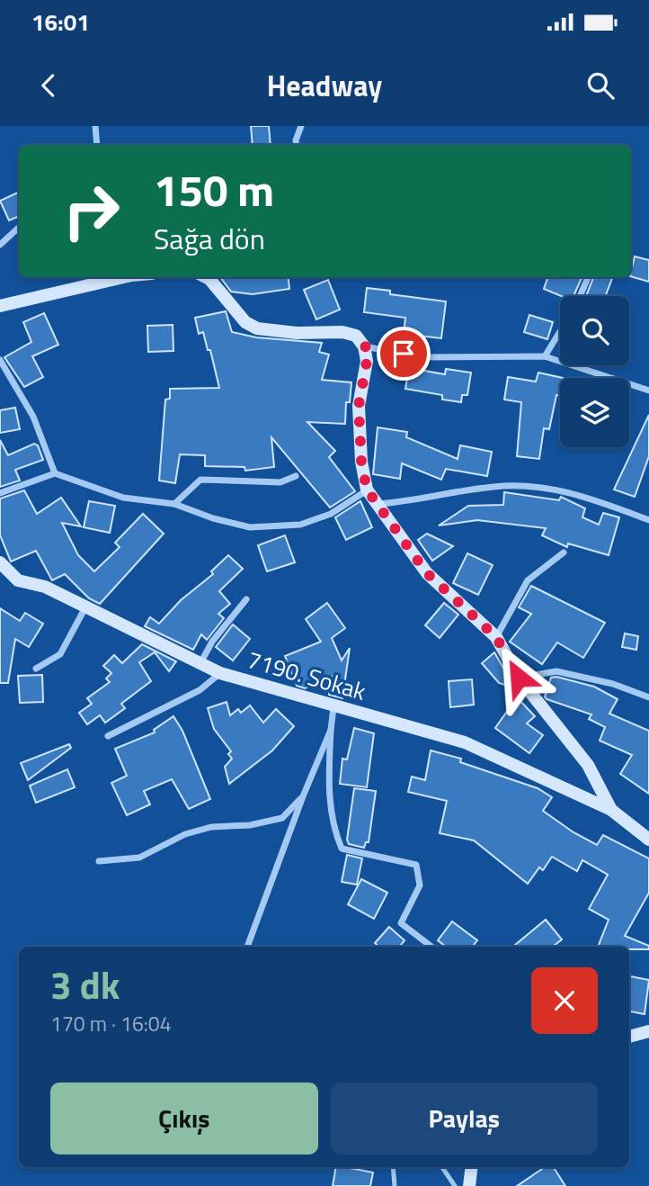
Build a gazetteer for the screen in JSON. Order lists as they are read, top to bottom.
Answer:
{
  "streets": {
    "street": ["7190. Sokak"]
  },
  "page": {
    "status": "16:01",
    "header": "Headway",
    "turn": ["150 m", "Sağa dön"],
    "heading": ["3 dk", "170 m · 16:04"],
    "buttons": ["Çıkış", "Paylaş"]
  }
}
